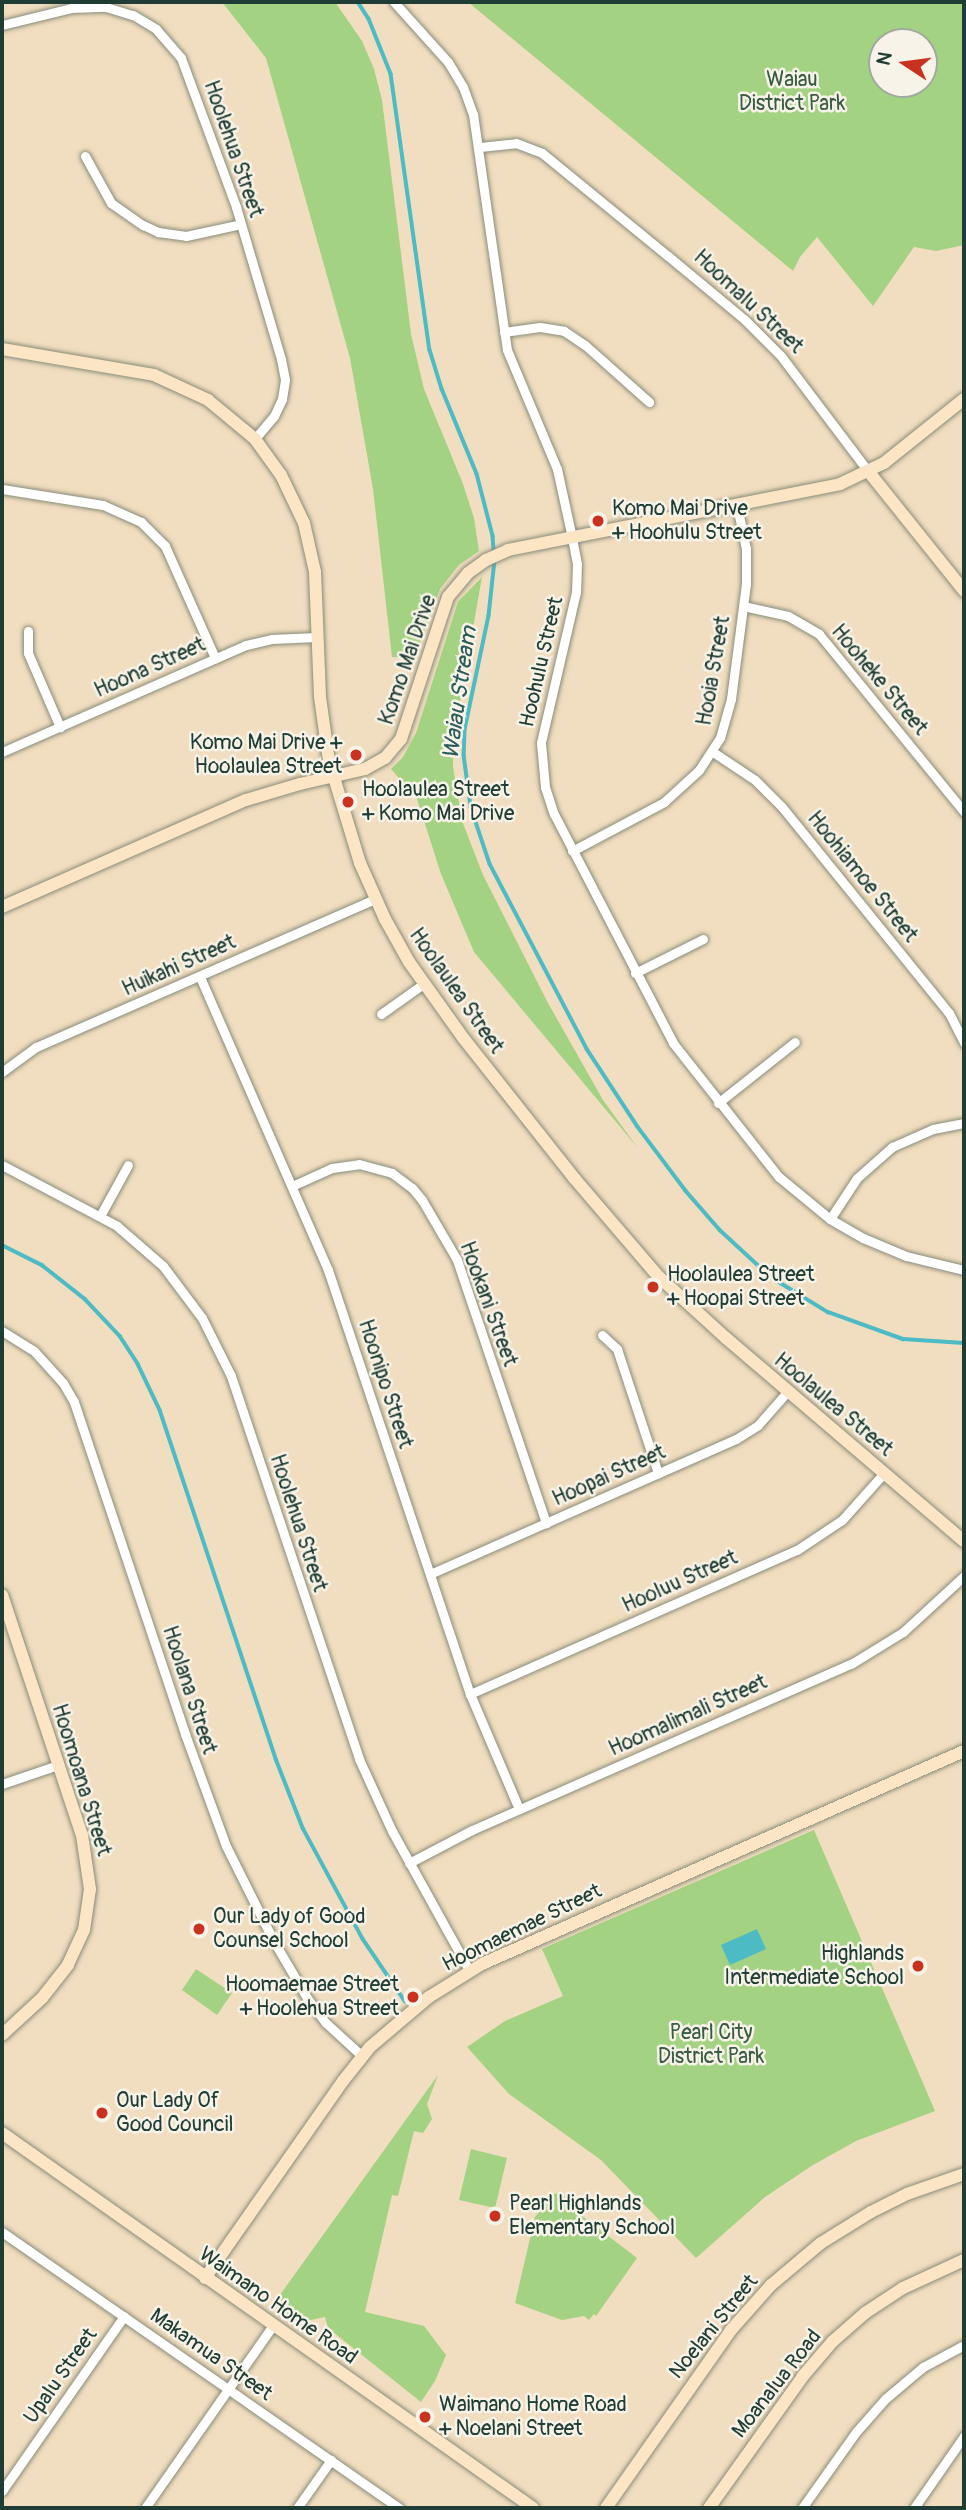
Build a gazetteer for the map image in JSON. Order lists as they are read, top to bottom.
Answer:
{
  "streets": {
    "street": [
      "Hoolehua Street",
      "Hoomalu Street",
      "Komo Mai Drive",
      "Hoohulu Street",
      "Hoona Street",
      "Hooia Street",
      "Hooheke Street",
      "Hoohiamoe Street",
      "Huikahi Street",
      "Hoolaulea Street",
      "Hookani Street",
      "Hoonipo Street",
      "Hoopai Street",
      "Hooluu Street",
      "Hoolana Street",
      "Hoomalimali Street",
      "Hoomoana Street",
      "Hoomaemae Street",
      "Waimano Home Road",
      "Noelani Street",
      "Makamua Street",
      "Upalu Street",
      "Moanalua Road"
    ]
  },
  "crossings": [
    ["Hoolehua Street", "Hoolaulea Street"],
    ["Hoolehua Street", "Hoomalimali Street"],
    ["Hoolehua Street", "Hoomaemae Street"],
    ["Hoomalu Street", "Komo Mai Drive"],
    ["Hoomalu Street", "Hoohulu Street"],
    ["Komo Mai Drive", "Hoohulu Street"],
    ["Komo Mai Drive", "Hooia Street"],
    ["Komo Mai Drive", "Hoolaulea Street"],
    ["Hoohulu Street", "Hooia Street"],
    ["Hoona Street", "Hoolaulea Street"],
    ["Hooia Street", "Hooheke Street"],
    ["Hooia Street", "Hoohiamoe Street"],
    ["Huikahi Street", "Hoolaulea Street"],
    ["Huikahi Street", "Hoonipo Street"],
    ["Hoolaulea Street", "Hoopai Street"],
    ["Hoolaulea Street", "Hooluu Street"],
    ["Hookani Street", "Hoonipo Street"],
    ["Hookani Street", "Hoopai Street"],
    ["Hoonipo Street", "Hoopai Street"],
    ["Hoonipo Street", "Hooluu Street"],
    ["Hoonipo Street", "Hoomalimali Street"],
    ["Hoolana Street", "Hoomaemae Street"],
    ["Hoomaemae Street", "Waimano Home Road"],
    ["Makamua Street", "Upalu Street"]
  ],
  "water": ["Waiau Stream"],
  "parks": ["Waiau District Park", "Pearl City District Park"],
  "places": [
    "Komo Mai Drive + Hoohulu Street",
    "Komo Mai Drive + Hoolaulea Street",
    "Hoolaulea Street + Komo Mai Drive",
    "Hoolaulea Street + Hoopai Street",
    "Our Lady of Good Counsel School",
    "Highlands Intermediate School",
    "Hoomaemae Street + Hoolehua Street",
    "Our Lady Of Good Council",
    "Pearl Highlands Elementary School",
    "Waimano Home Road + Noelani Street"
  ],
  "north": "left"
}
